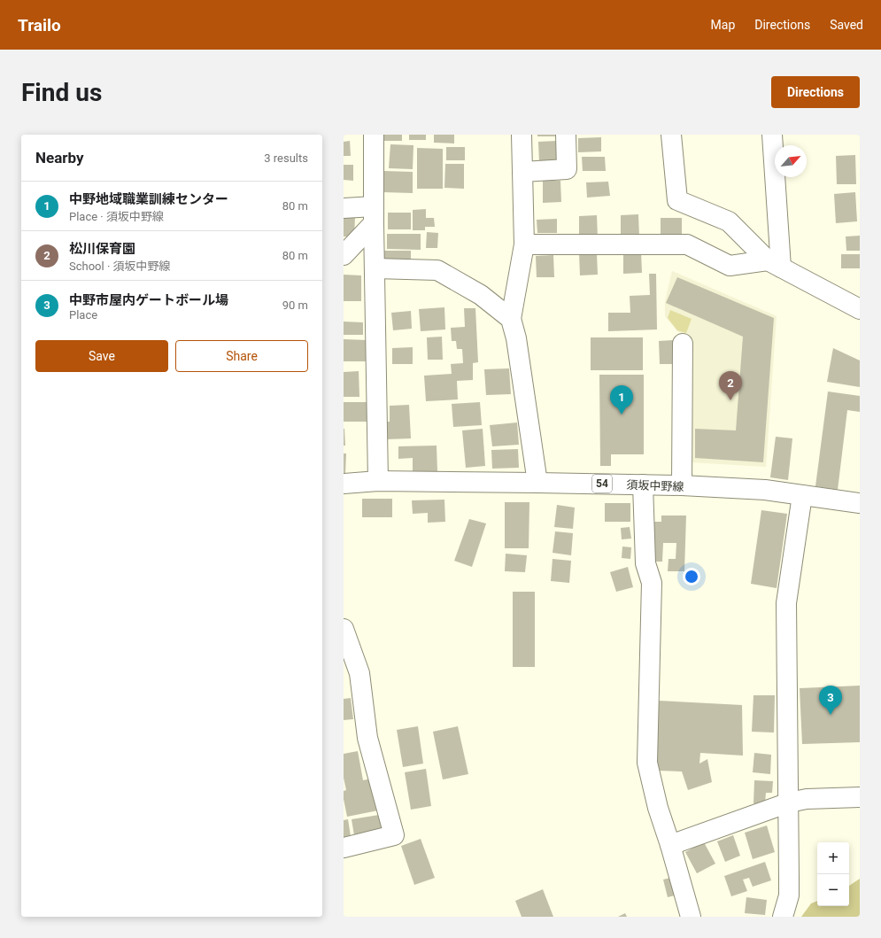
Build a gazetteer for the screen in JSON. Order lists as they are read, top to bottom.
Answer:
{
  "streets": {
    "street": ["54", "須坂中野線"]
  },
  "north": "top right",
  "page": {
    "header": "Trailo",
    "nav": ["Map", "Directions", "Saved"],
    "buttons": [
      "Directions",
      ["Save", "Share"]
    ],
    "title": "Find us",
    "heading": ["Nearby", "3 results"],
    "list": [
      {
        "mark": "1",
        "name": "中野地域職業訓練センター",
        "note": "Place · 須坂中野線",
        "value": "80 m"
      },
      {
        "mark": "2",
        "name": "松川保育園",
        "note": "School · 須坂中野線",
        "value": "80 m"
      },
      {
        "mark": "3",
        "name": "中野市屋内ゲートボール場",
        "note": "Place",
        "value": "90 m"
      }
    ],
    "pins": ["2", "1", "3"],
    "map_buttons": ["+", "−"]
  }
}
